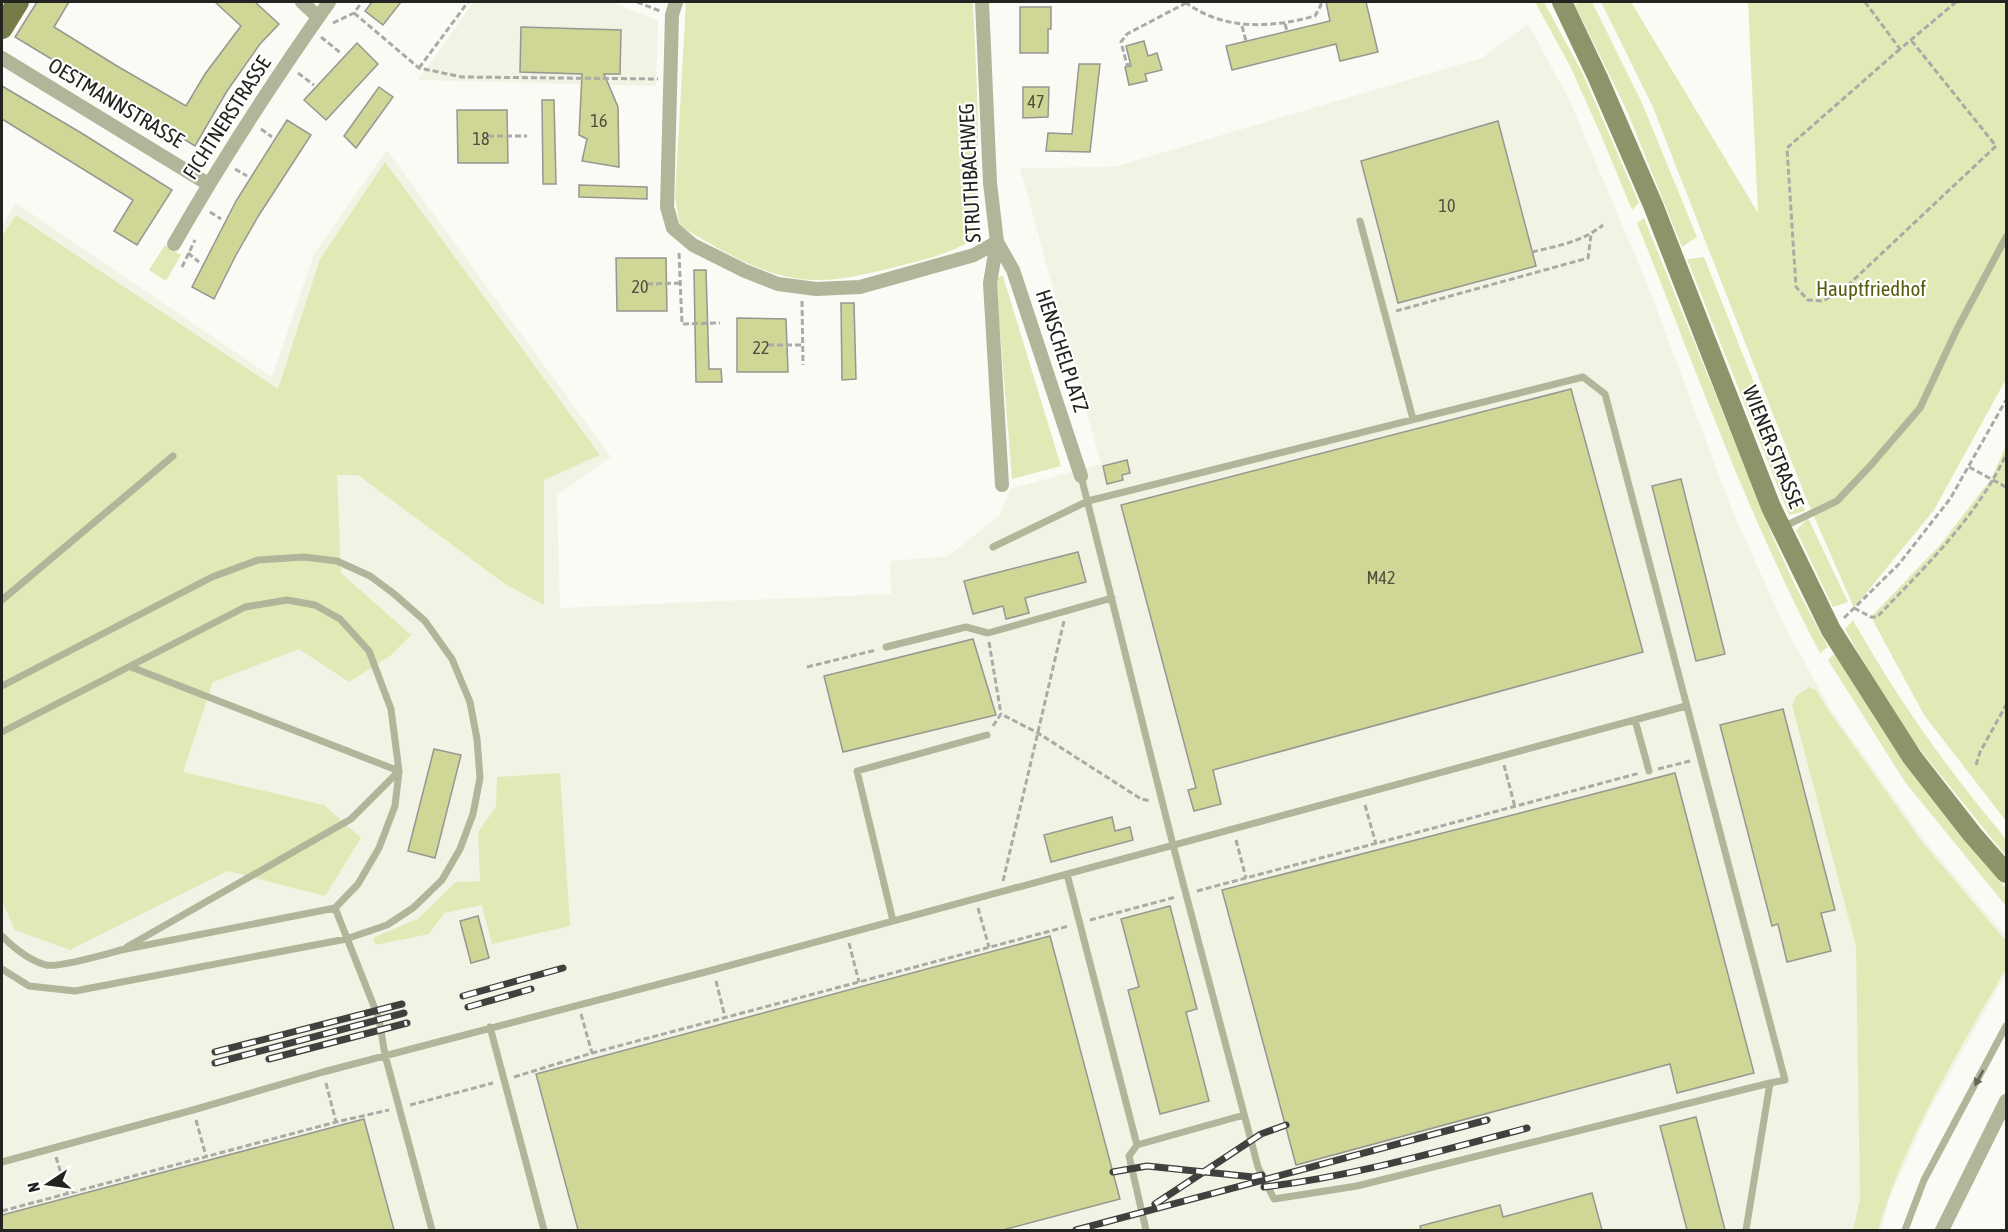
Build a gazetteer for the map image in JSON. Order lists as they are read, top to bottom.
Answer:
{
  "streets": {
    "main road": ["WIENER STRASSE"],
    "street": [
      "OESTMANNSTRASSE",
      "FICHTNERSTRASSE",
      "STRUTHBACHWEG",
      "HENSCHELPLATZ"
    ]
  },
  "crossings": [
    ["OESTMANNSTRASSE", "FICHTNERSTRASSE"],
    ["STRUTHBACHWEG", "HENSCHELPLATZ"]
  ],
  "parks": ["Hauptfriedhof"],
  "house_numbers": [
    "47",
    "16",
    "18",
    "10",
    "20",
    "22",
    "M42"
  ],
  "north": "left"
}
